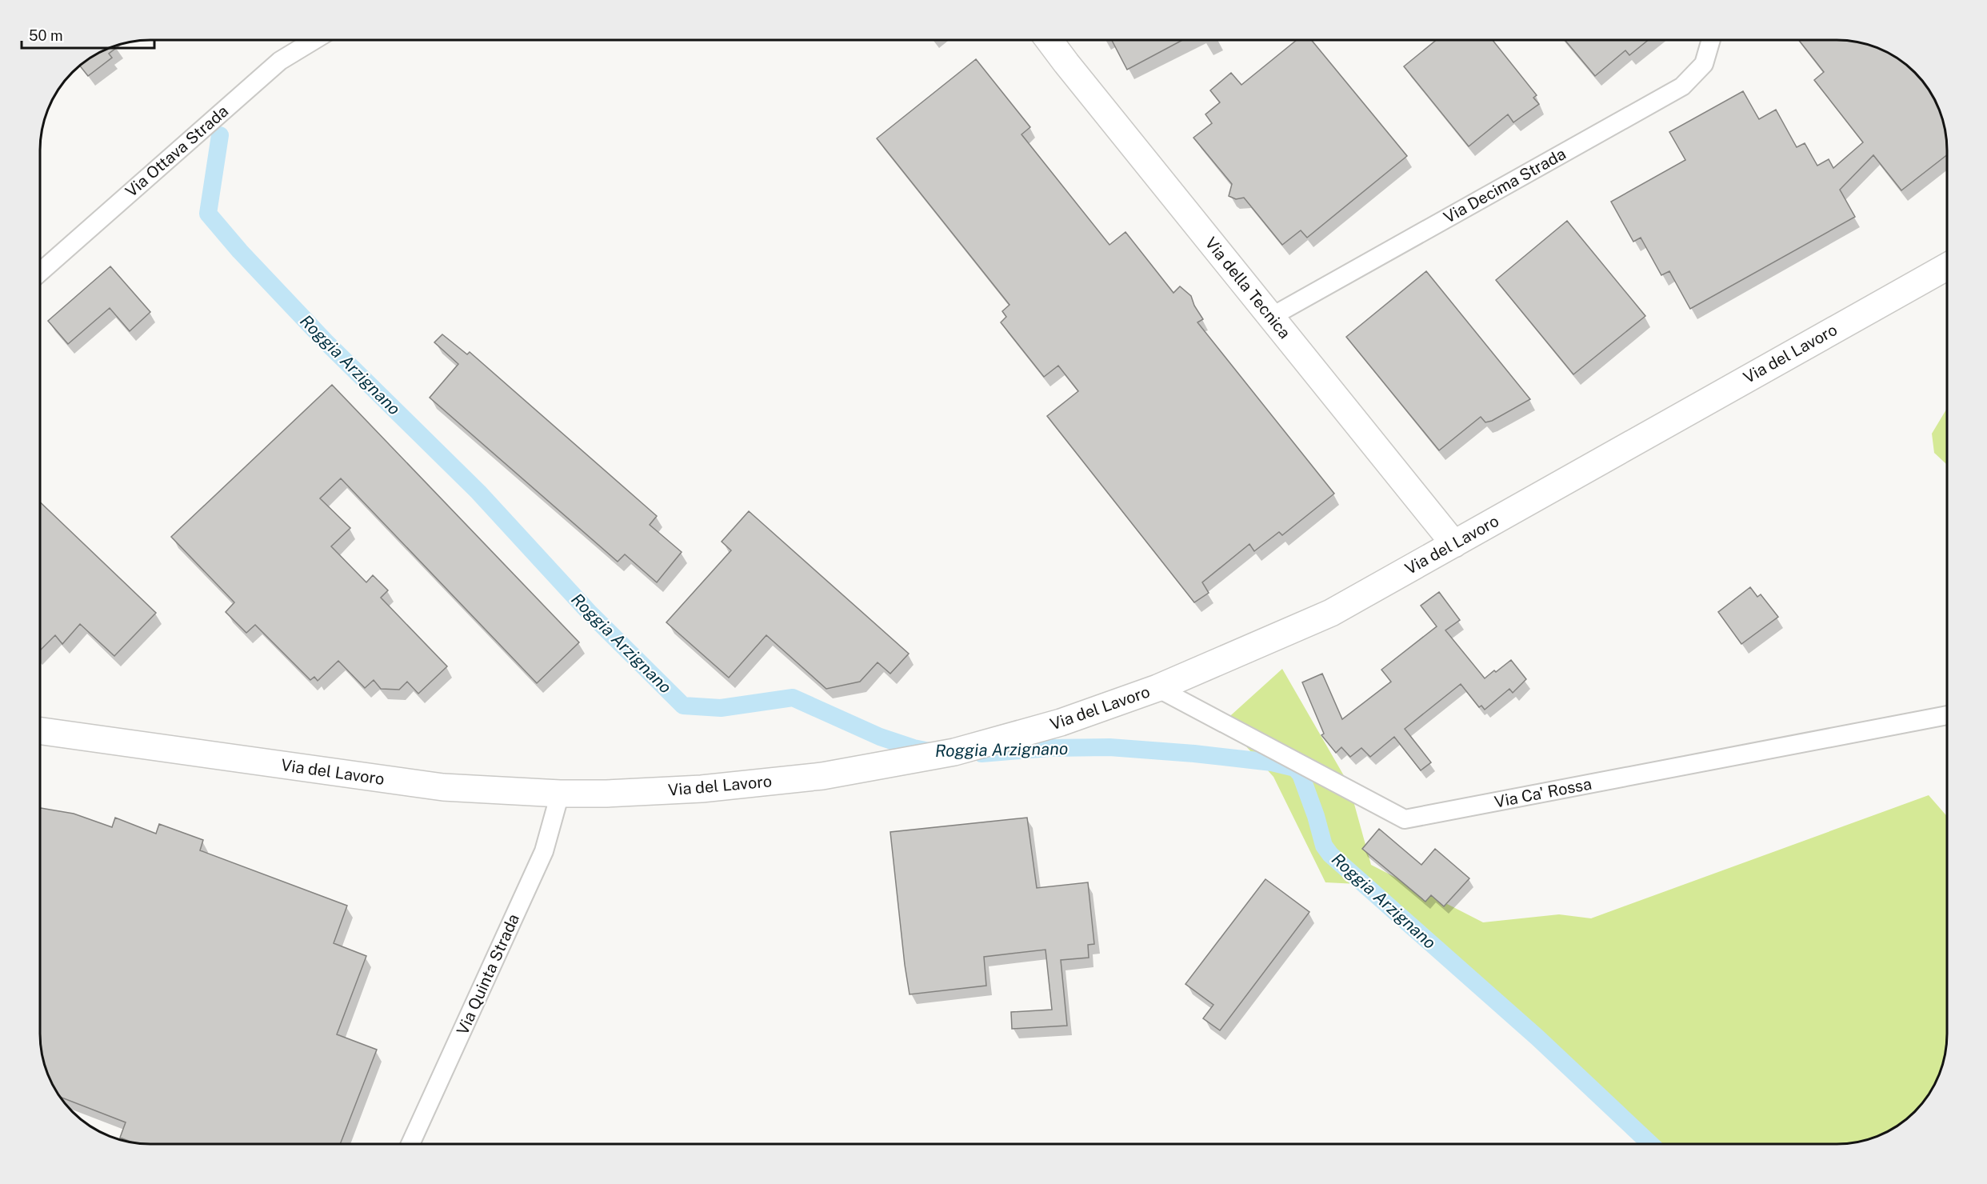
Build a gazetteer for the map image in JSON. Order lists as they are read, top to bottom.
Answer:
{
  "streets": {
    "street": [
      "Via Ottava Strada",
      "Via Decima Strada",
      "Via della Tecnica",
      "Via del Lavoro",
      "Via Ca' Rossa",
      "Via Quinta Strada"
    ]
  },
  "crossings": [
    ["Via Decima Strada", "Via della Tecnica"],
    ["Via della Tecnica", "Via del Lavoro"],
    ["Via del Lavoro", "Via Ca' Rossa"],
    ["Via del Lavoro", "Via Quinta Strada"]
  ],
  "water": ["Roggia Arzignano"],
  "scale_bar": "50 m"
}
